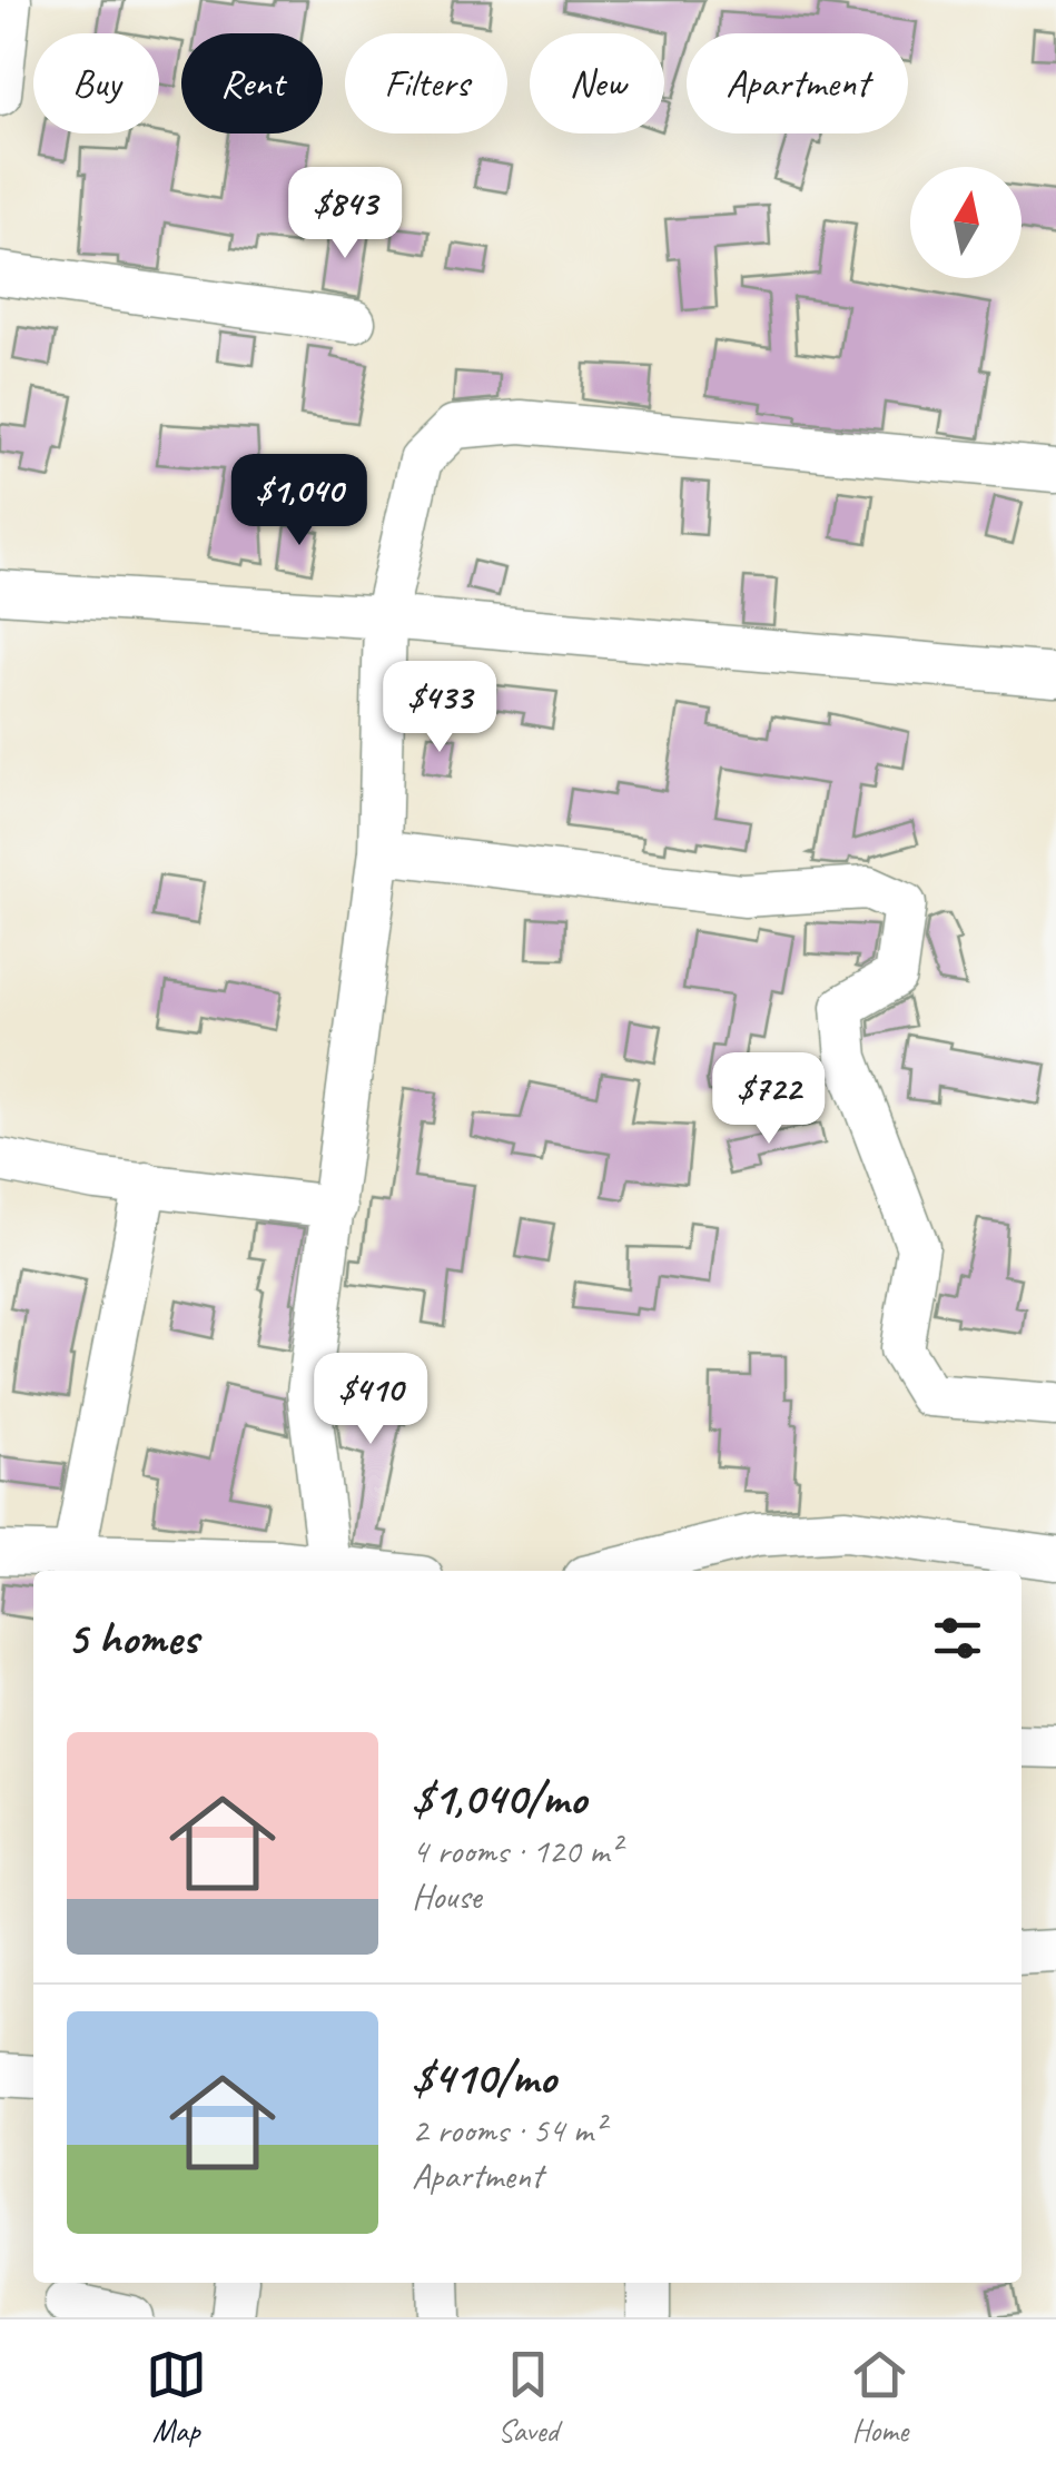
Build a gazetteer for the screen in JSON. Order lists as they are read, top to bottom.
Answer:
{
  "north": "top",
  "page": {
    "chip": [
      "Buy",
      "Rent",
      "Filters",
      "New",
      "Apartment"
    ],
    "price": [
      "$843",
      "$1,040",
      "$433",
      "$722",
      "$410"
    ],
    "heading": "5 homes",
    "list": [
      {
        "name": "$1,040/mo",
        "note": "4 rooms · 120 m² · House"
      },
      {
        "name": "$410/mo",
        "note": "2 rooms · 54 m² · Apartment"
      }
    ],
    "tabs": ["Map", "Saved", "Home"]
  }
}
